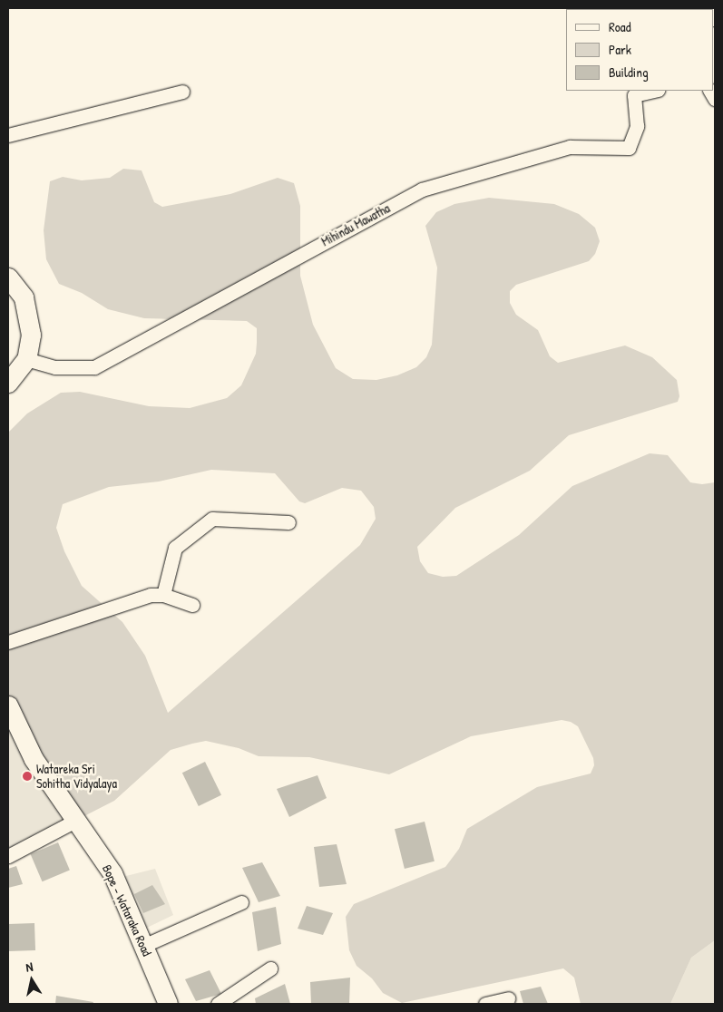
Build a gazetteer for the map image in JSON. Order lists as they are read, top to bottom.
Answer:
{
  "streets": {
    "street": ["Mihindu Mawatha", "Bope - Wataraka Road"]
  },
  "places": ["Watareka Sri Sohitha Vidyalaya"],
  "legend": ["Road", "Park", "Building"],
  "north": "top"
}
